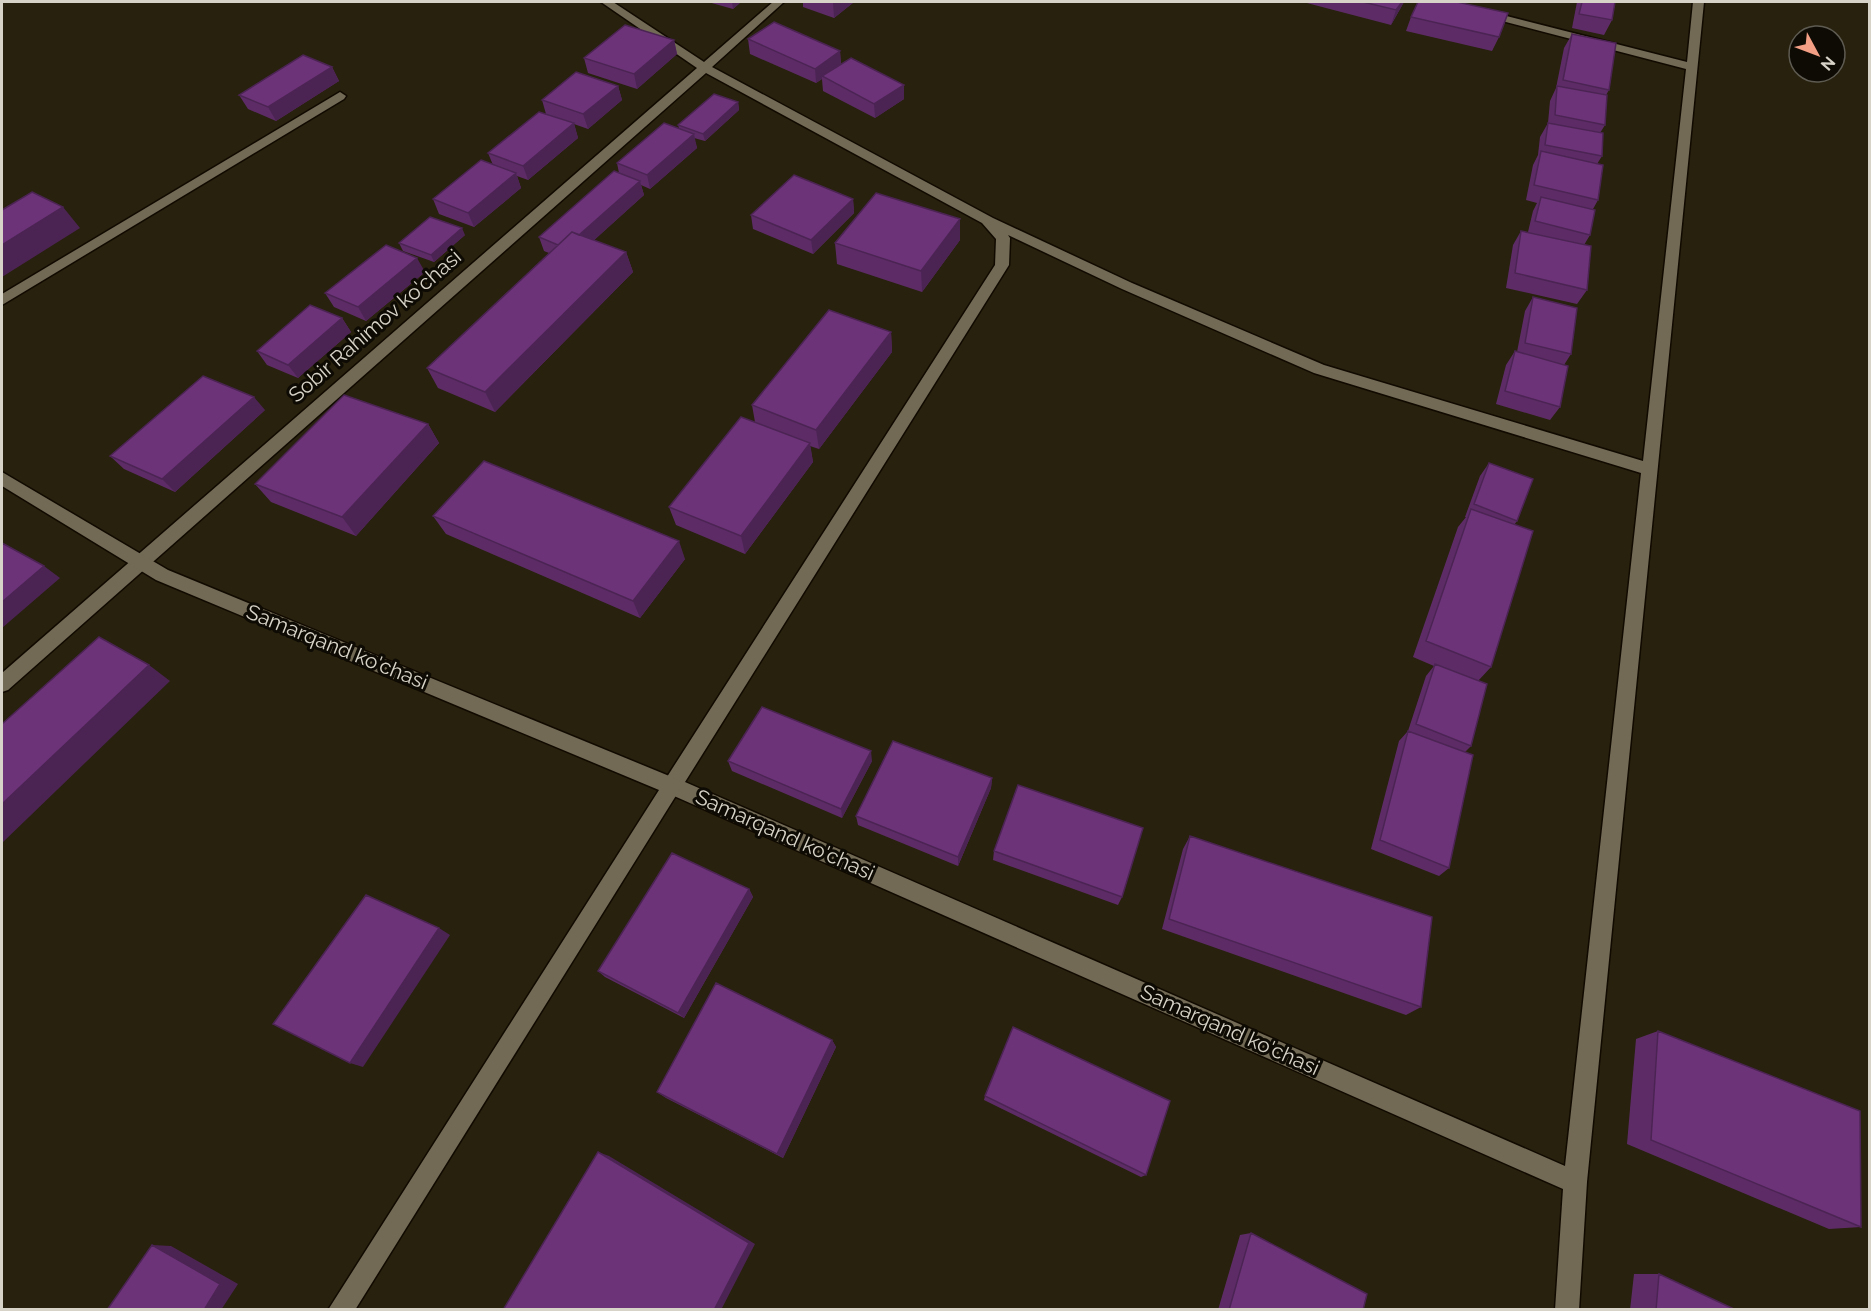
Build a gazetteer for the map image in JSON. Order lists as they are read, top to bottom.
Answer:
{
  "streets": {
    "street": ["Sobir Rahimov ko'chasi", "Samarqand ko'chasi"]
  },
  "crossings": [
    ["Sobir Rahimov ko'chasi", "Samarqand ko'chasi"]
  ],
  "north": "bottom right"
}
